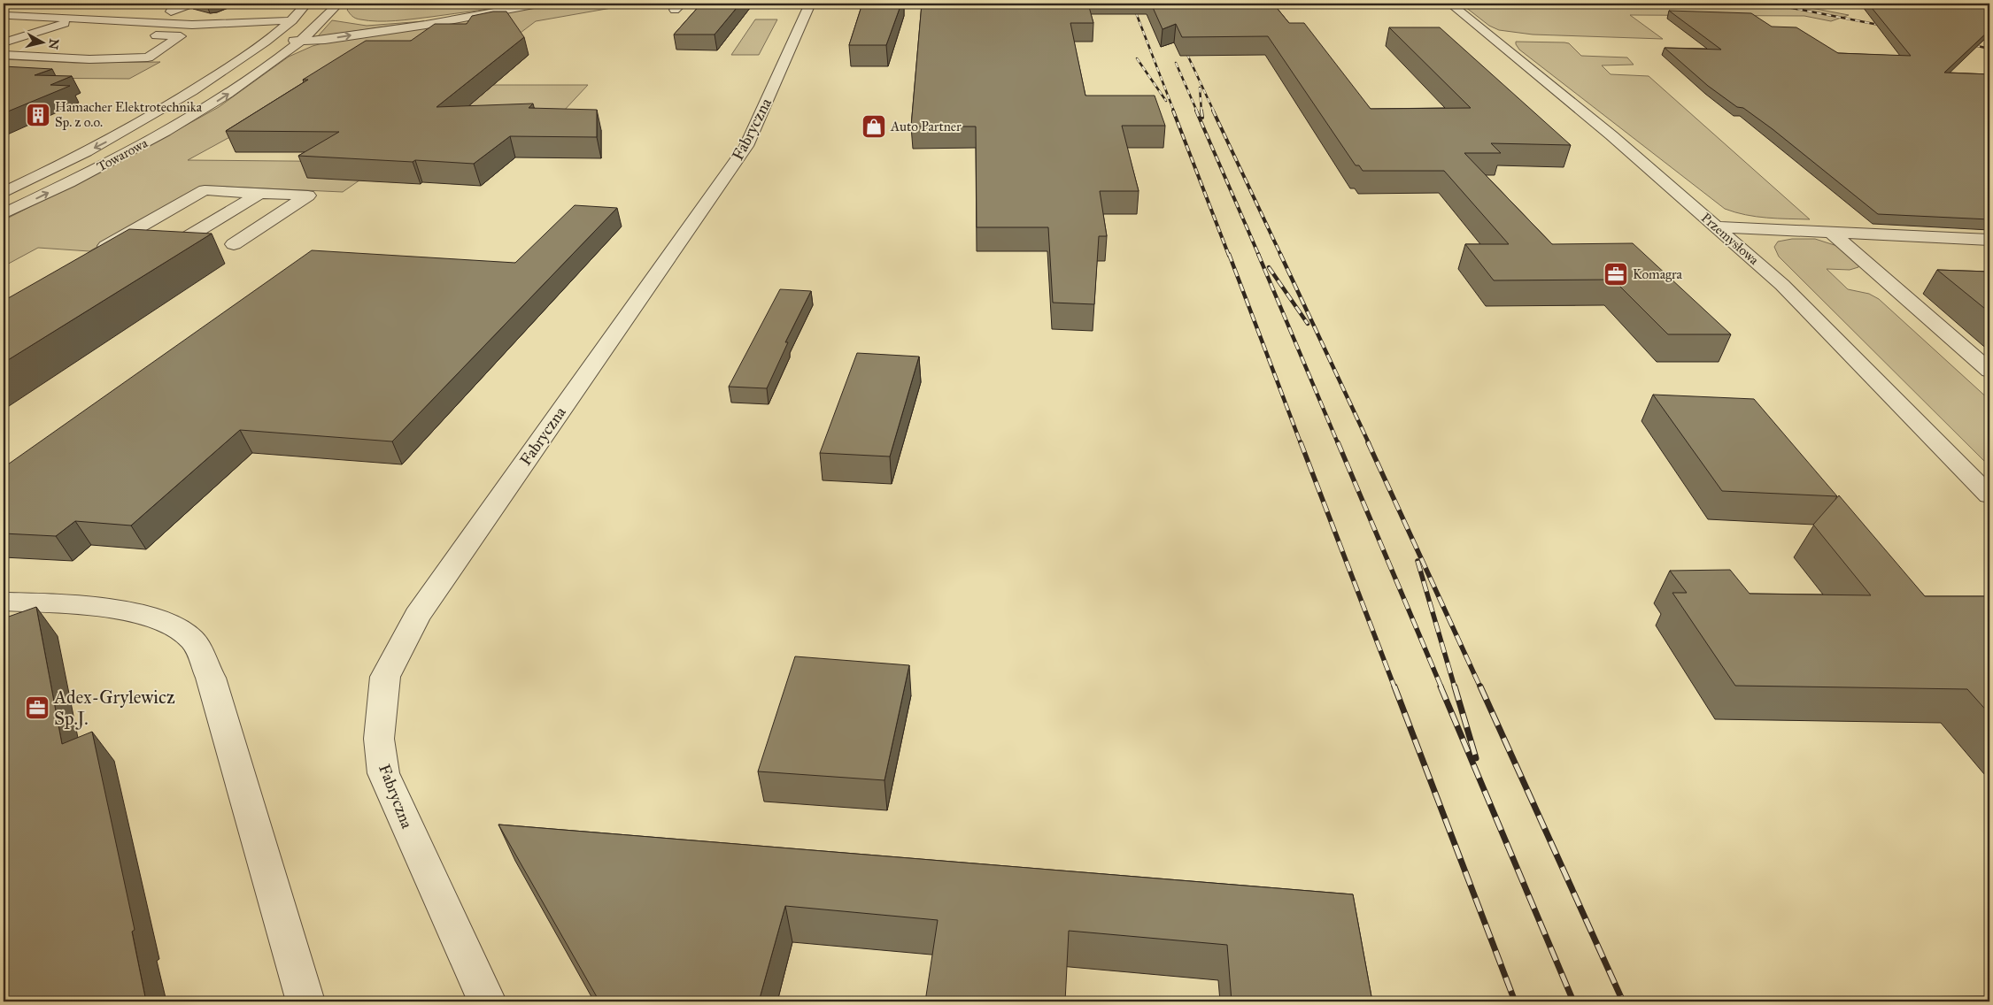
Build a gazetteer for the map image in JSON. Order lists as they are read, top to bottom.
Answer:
{
  "streets": {
    "street": ["Fabryczna", "Towarowa", "Przemysłowa"]
  },
  "places": {
    "building": ["Hamacher Elektrotechnika Sp. z o.o."],
    "shop": ["Auto Partner"],
    "office": ["Komagra", "Adex-Grylewicz Sp.J."]
  },
  "north": "right"
}
